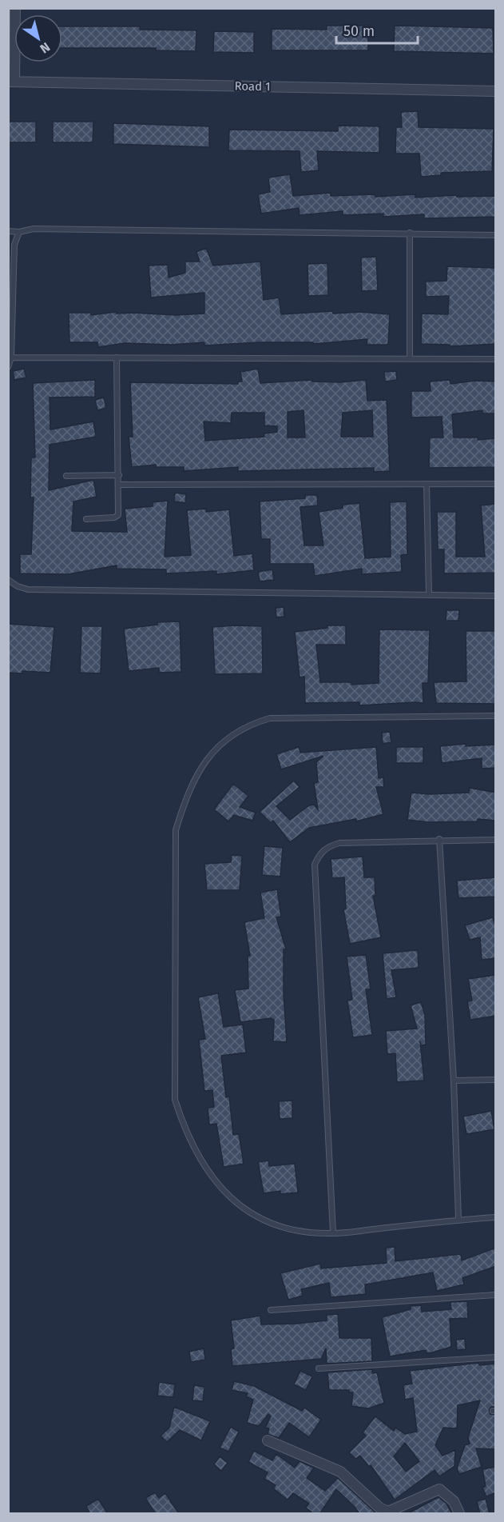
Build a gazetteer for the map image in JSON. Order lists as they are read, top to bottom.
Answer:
{
  "streets": {
    "street": ["Road 1"]
  },
  "scale_bar": "50 m",
  "north": "bottom right"
}
